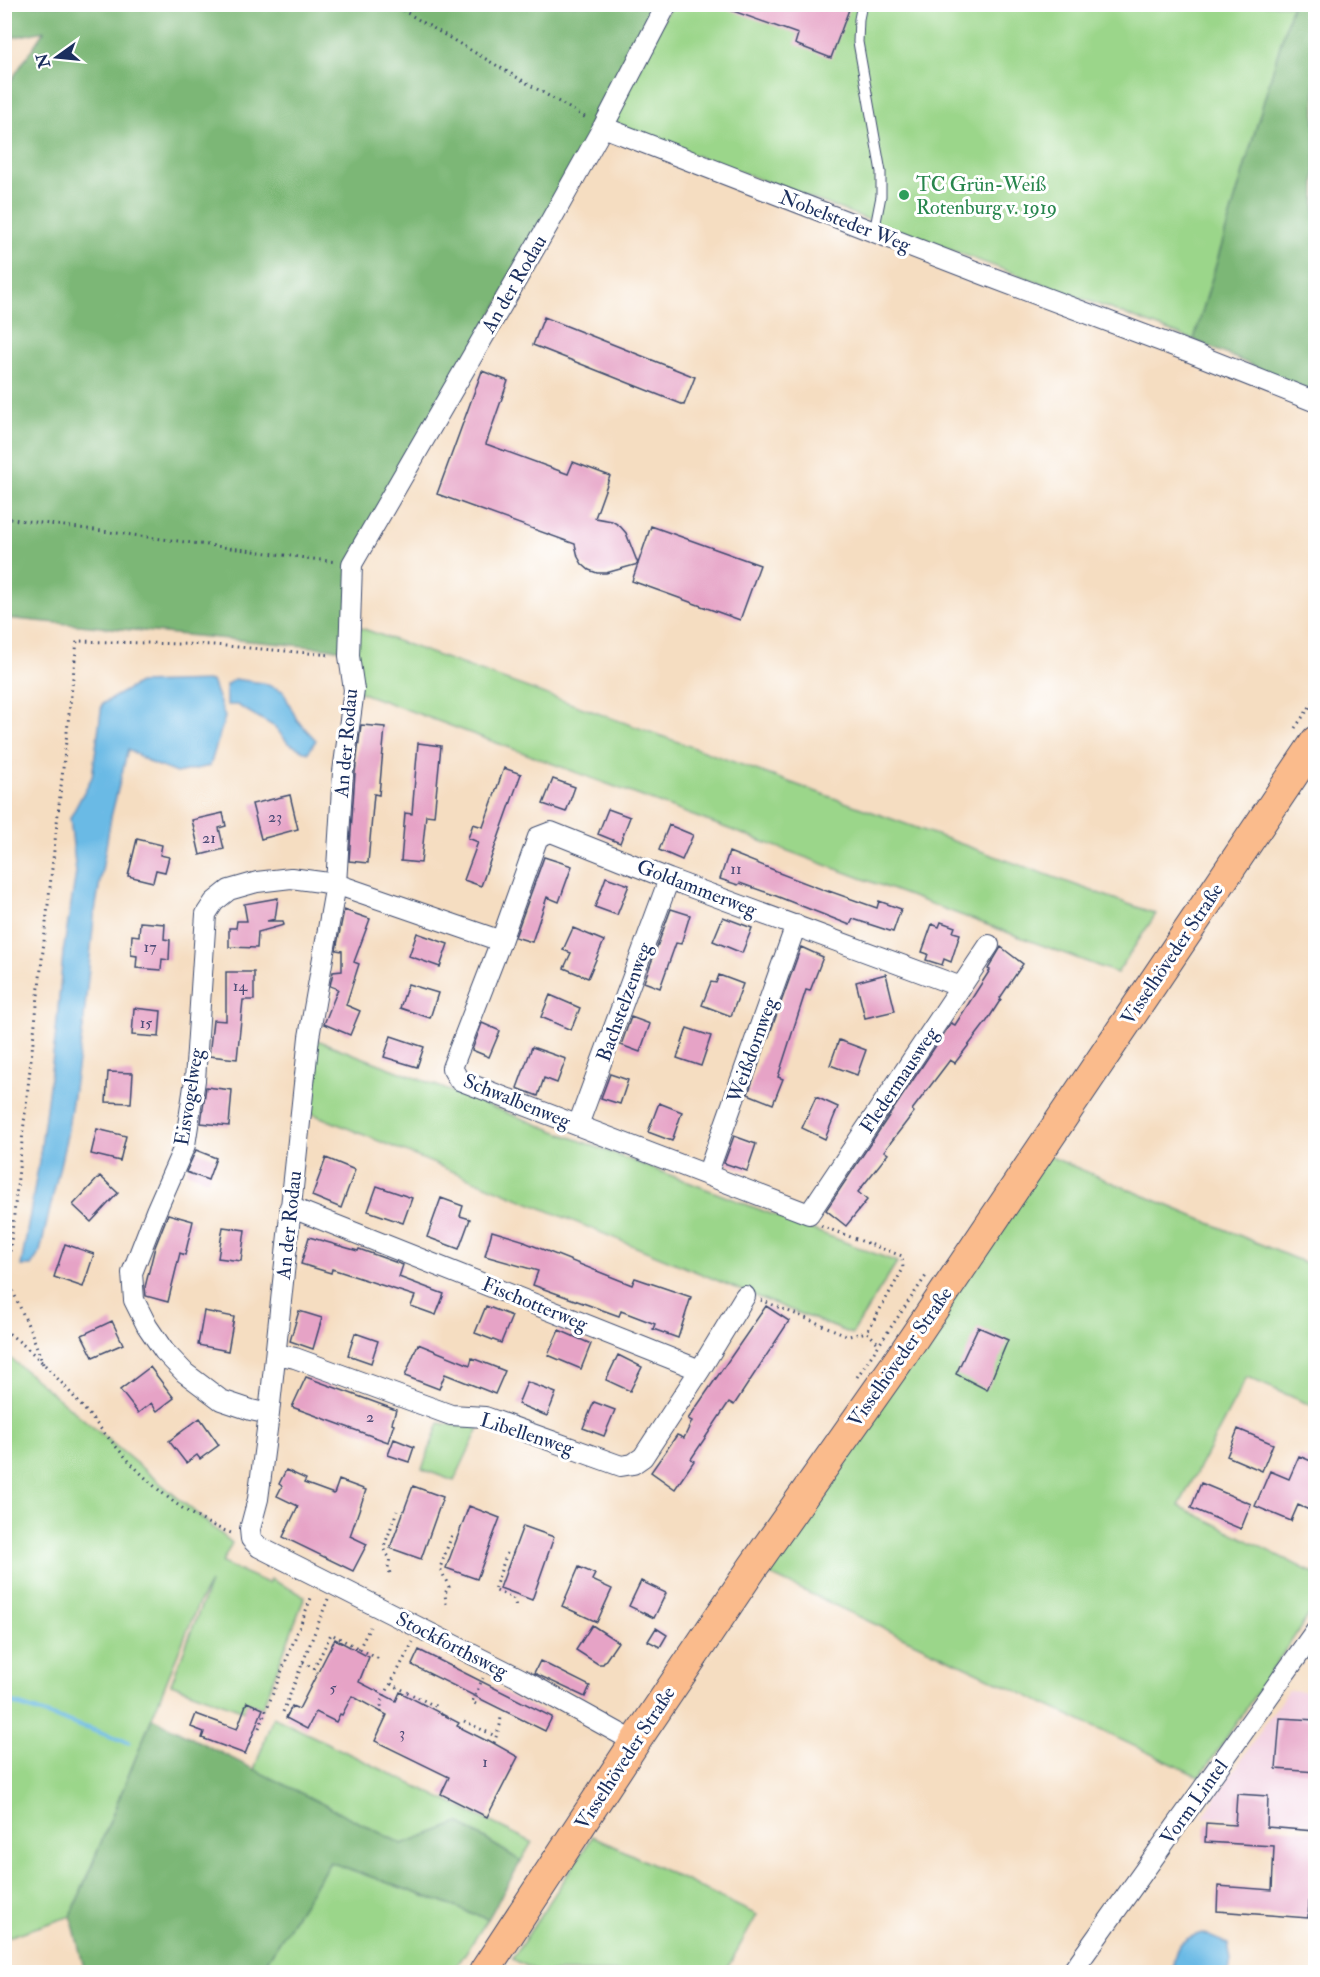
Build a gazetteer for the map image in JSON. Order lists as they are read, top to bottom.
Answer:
{
  "streets": {
    "main road": ["Visselhöveder Straße"],
    "street": [
      "Nobelsteder Weg",
      "An der Rodau",
      "Goldammerweg",
      "Bachstelzenweg",
      "Weißdornweg",
      "Fledermausweg",
      "Eisvogelweg",
      "Schwalbenweg",
      "Fischotterweg",
      "Libellenweg",
      "Stockforthsweg",
      "Vorm Lintel"
    ]
  },
  "crossings": [
    ["Nobelsteder Weg", "An der Rodau"],
    ["An der Rodau", "Eisvogelweg"],
    ["An der Rodau", "Fischotterweg"],
    ["An der Rodau", "Libellenweg"],
    ["An der Rodau", "Stockforthsweg"],
    ["Goldammerweg", "Bachstelzenweg"],
    ["Goldammerweg", "Weißdornweg"],
    ["Goldammerweg", "Fledermausweg"],
    ["Goldammerweg", "Schwalbenweg"],
    ["Visselhöveder Straße", "Stockforthsweg"],
    ["Bachstelzenweg", "Schwalbenweg"],
    ["Weißdornweg", "Schwalbenweg"],
    ["Fledermausweg", "Schwalbenweg"],
    ["Fischotterweg", "Libellenweg"]
  ],
  "places": ["TC Grün-Weiß Rotenburg v. 1919"],
  "house_numbers": [
    "23",
    "21",
    "11",
    "17",
    "14",
    "15",
    "2",
    "5",
    "3",
    "1"
  ],
  "north": "left"
}
